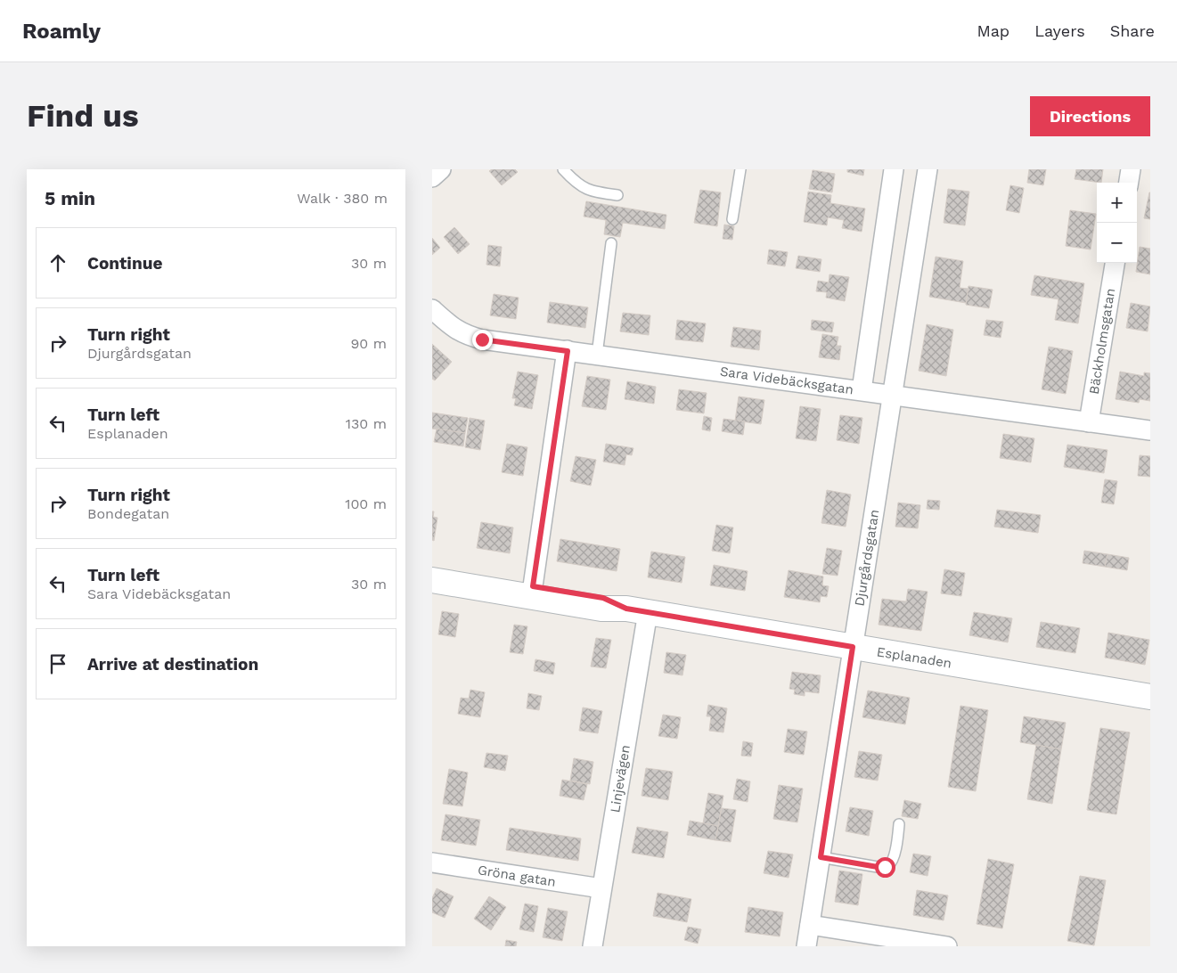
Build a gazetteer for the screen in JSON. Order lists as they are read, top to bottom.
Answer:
{
  "streets": {
    "street": [
      "Bäckholmsgatan",
      "Sara Videbäcksgatan",
      "Djurgårdsgatan",
      "Esplanaden",
      "Linjevägen",
      "Gröna gatan"
    ]
  },
  "crossings": [
    ["Bäckholmsgatan", "Sara Videbäcksgatan"],
    ["Sara Videbäcksgatan", "Djurgårdsgatan"],
    ["Djurgårdsgatan", "Esplanaden"],
    ["Esplanaden", "Linjevägen"],
    ["Linjevägen", "Gröna gatan"]
  ],
  "page": {
    "header": "Roamly",
    "nav": ["Map", "Layers", "Share"],
    "buttons": "Directions",
    "title": "Find us",
    "heading": ["5 min", "Walk · 380 m"],
    "map_buttons": ["+", "−"],
    "list": [
      ["Continue", "30 m"],
      ["Turn right", "Djurgårdsgatan", "90 m"],
      ["Turn left", "Esplanaden", "130 m"],
      ["Turn right", "Bondegatan", "100 m"],
      ["Turn left", "Sara Videbäcksgatan", "30 m"],
      "Arrive at destination"
    ]
  }
}
